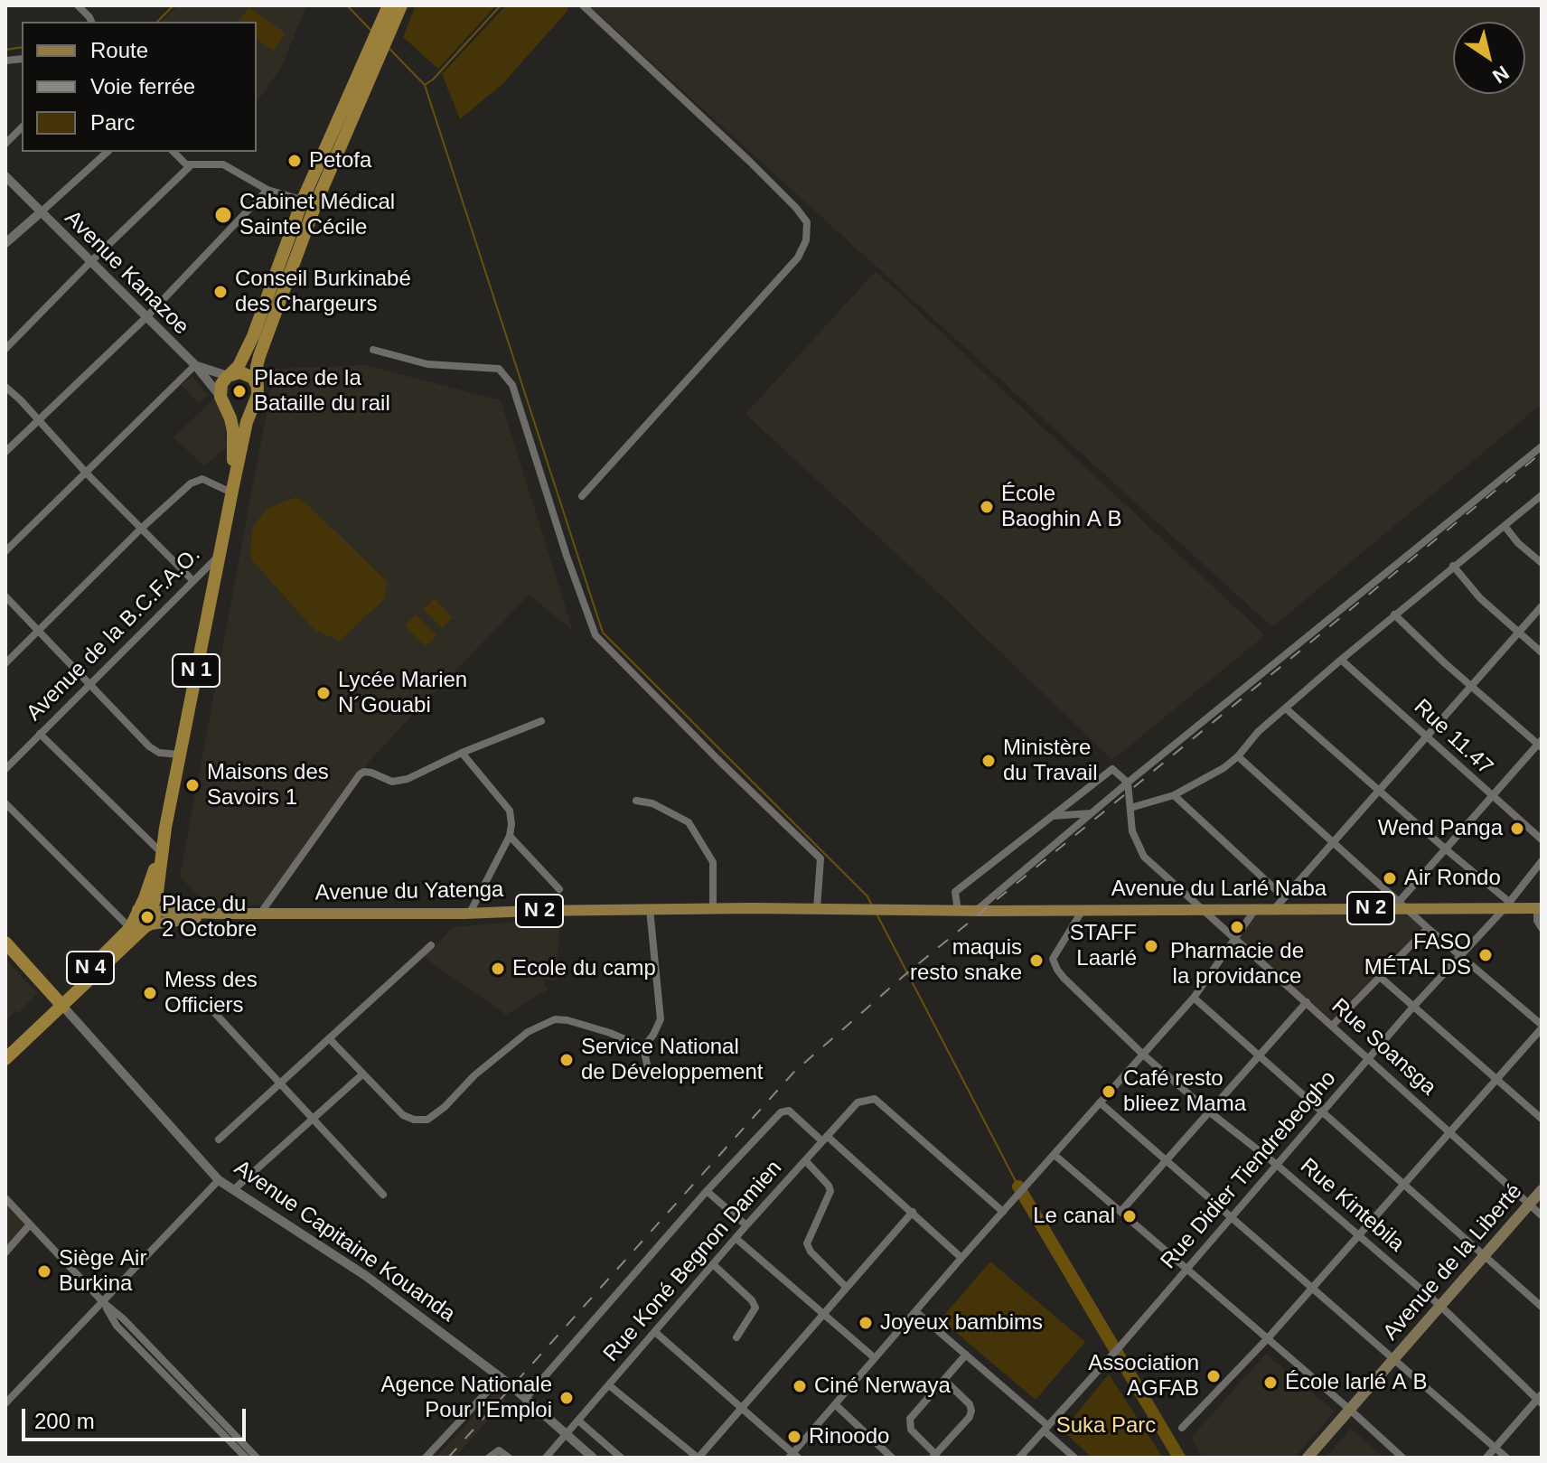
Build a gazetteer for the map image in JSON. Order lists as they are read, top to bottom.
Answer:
{
  "streets": {
    "highway": ["N 1", "N 4", "Avenue Capitaine Kouanda"],
    "main road": [
      "Avenue du Larlé Naba",
      "Avenue du Yatenga",
      "N 2",
      "Avenue de la Liberté"
    ],
    "street": [
      "Avenue Kanazoe",
      "Avenue de la B.C.F.A.O.",
      "Rue 11.47",
      "Rue Soansga",
      "Rue Didier Tiendrebeogho",
      "Rue Kintebila",
      "Rue Koné Begnon Damien"
    ]
  },
  "crossings": [
    ["Avenue Kanazoe", "N 1"],
    ["Avenue de la B.C.F.A.O.", "N 1"],
    ["N 1", "Avenue du Yatenga"],
    ["N 1", "N 4"],
    ["Avenue du Larlé Naba", "Avenue du Yatenga"],
    ["Avenue du Larlé Naba", "Rue Soansga"],
    ["Avenue du Larlé Naba", "Rue Didier Tiendrebeogho"],
    ["Avenue du Larlé Naba", "Rue Kintebila"],
    ["Avenue du Yatenga", "N 4"],
    ["N 4", "Avenue Capitaine Kouanda"],
    ["Rue Soansga", "Rue Didier Tiendrebeogho"],
    ["Rue Soansga", "Avenue de la Liberté"],
    ["Rue Didier Tiendrebeogho", "Rue Kintebila"],
    ["Rue Kintebila", "Avenue de la Liberté"],
    ["Avenue Capitaine Kouanda", "Rue Koné Begnon Damien"]
  ],
  "parks": ["Suka Parc"],
  "places": [
    "Petofa",
    "Cabinet Médical Sainte Cécile",
    "Conseil Burkinabé des Chargeurs",
    "Place de la Bataille du rail",
    "École Baoghin A B",
    "Lycée Marien N´Gouabi",
    "Ministère du Travail",
    "Maisons des Savoirs 1",
    "Wend Panga",
    "Air Rondo",
    "Place du 2 Octobre",
    "Pharmacie de la providance",
    "STAFF Laarlé",
    "FASO MÉTAL DS",
    "maquis resto snake",
    "Ecole du camp",
    "Mess des Officiers",
    "Service National de Développement",
    "Café resto blieez Mama",
    "Le canal",
    "Siège Air Burkina",
    "Joyeux bambims",
    "Association AGFAB",
    "École larlé A B",
    "Ciné Nerwaya",
    "Agence Nationale Pour l'Emploi",
    "Rinoodo"
  ],
  "legend": ["Route", "Voie ferrée", "Parc"],
  "scale_bar": "200 m",
  "north": "bottom right"
}
